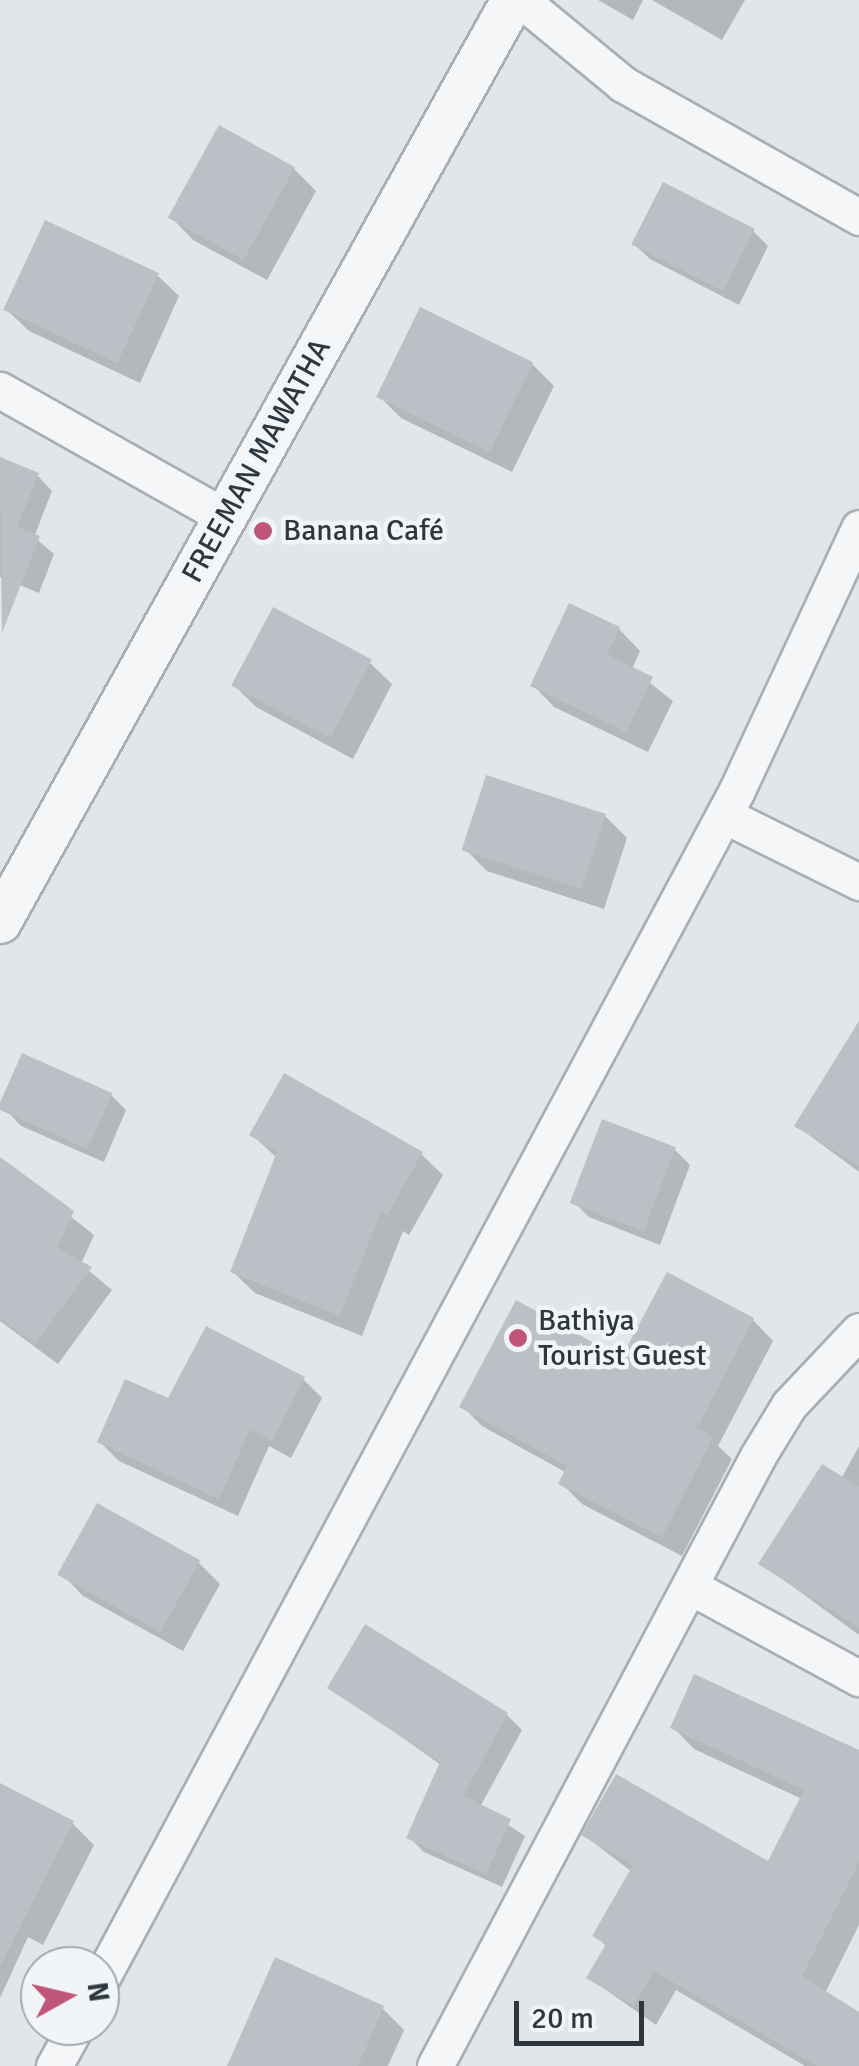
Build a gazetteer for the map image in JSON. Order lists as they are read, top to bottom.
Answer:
{
  "streets": {
    "street": ["FREEMAN MAWATHA"]
  },
  "places": ["Banana Café", "Bathiya Tourist Guest"],
  "scale_bar": "20 m",
  "north": "right"
}
